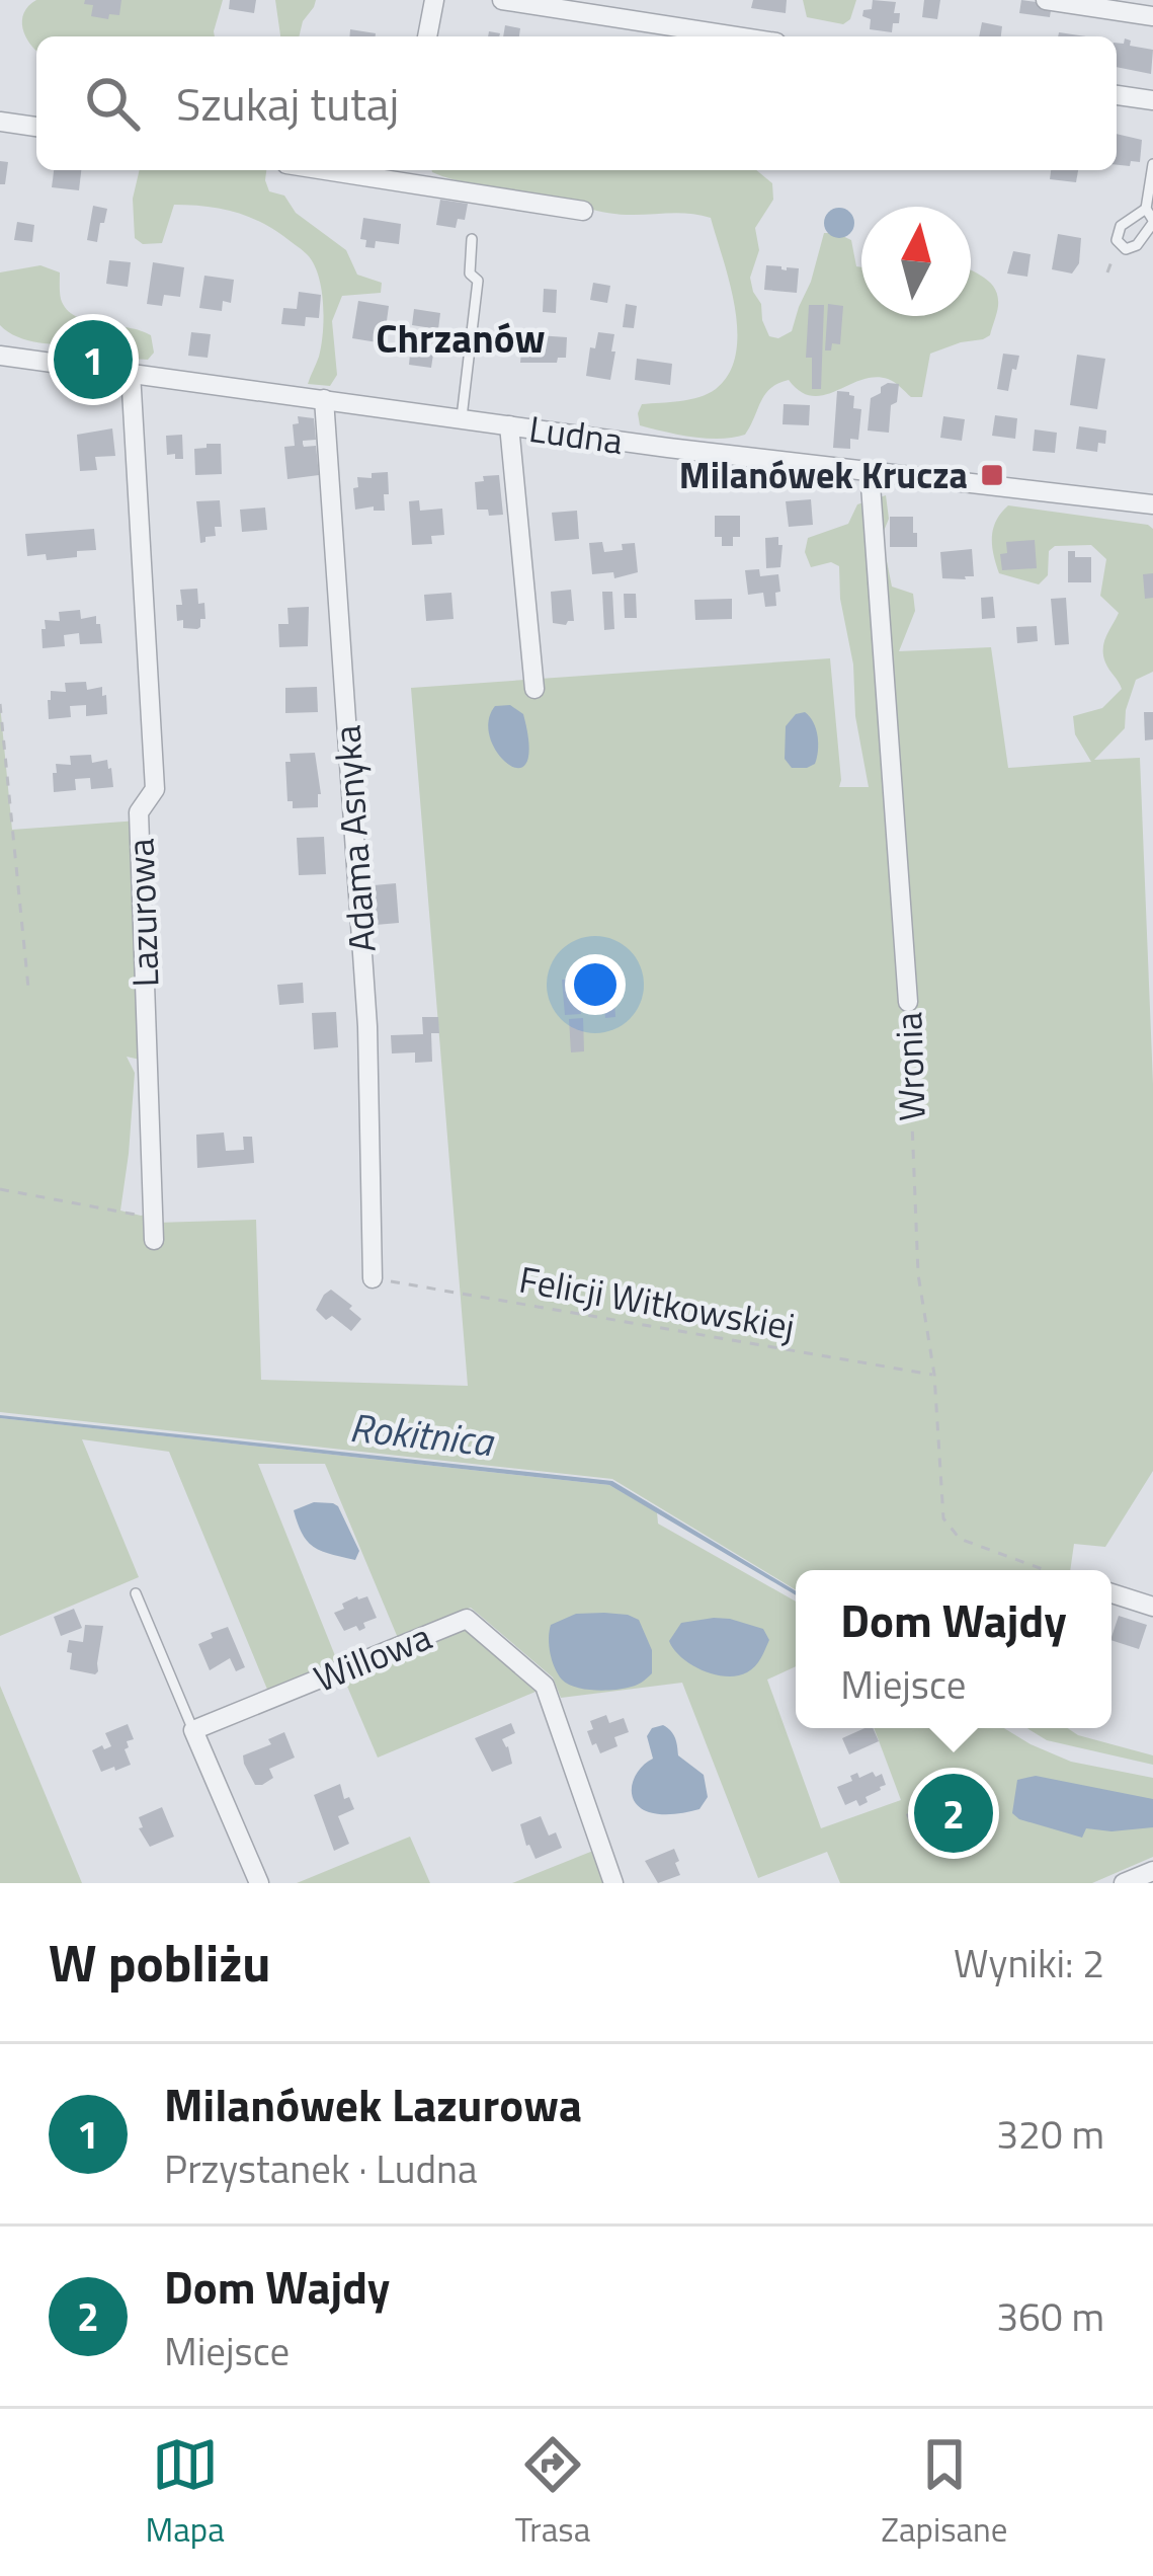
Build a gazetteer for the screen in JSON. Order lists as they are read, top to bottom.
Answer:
{
  "streets": {
    "street": [
      "Ludna",
      "Adama Asnyka",
      "Lazurowa",
      "Wronia",
      "Willowa"
    ],
    "path": ["Felicji Witkowskiej"]
  },
  "crossings": [
    ["Ludna", "Adama Asnyka"],
    ["Ludna", "Lazurowa"],
    ["Ludna", "Wronia"],
    ["Adama Asnyka", "Felicji Witkowskiej"],
    ["Wronia", "Felicji Witkowskiej"]
  ],
  "districts": ["Chrzanów"],
  "water": ["Rokitnica"],
  "places": {
    "transit": ["Milanówek Krucza"]
  },
  "north": "top",
  "page": {
    "search": "Szukaj tutaj",
    "pins": ["1", "2"],
    "popup": ["Dom Wajdy", "Miejsce"],
    "heading": ["W pobliżu", "Wyniki: 2"],
    "list": [
      {
        "mark": "1",
        "name": "Milanówek Lazurowa",
        "note": "Przystanek · Ludna",
        "value": "320 m"
      },
      {
        "mark": "2",
        "name": "Dom Wajdy",
        "note": "Miejsce",
        "value": "360 m"
      }
    ],
    "nav": ["Mapa", "Trasa", "Zapisane"]
  }
}
